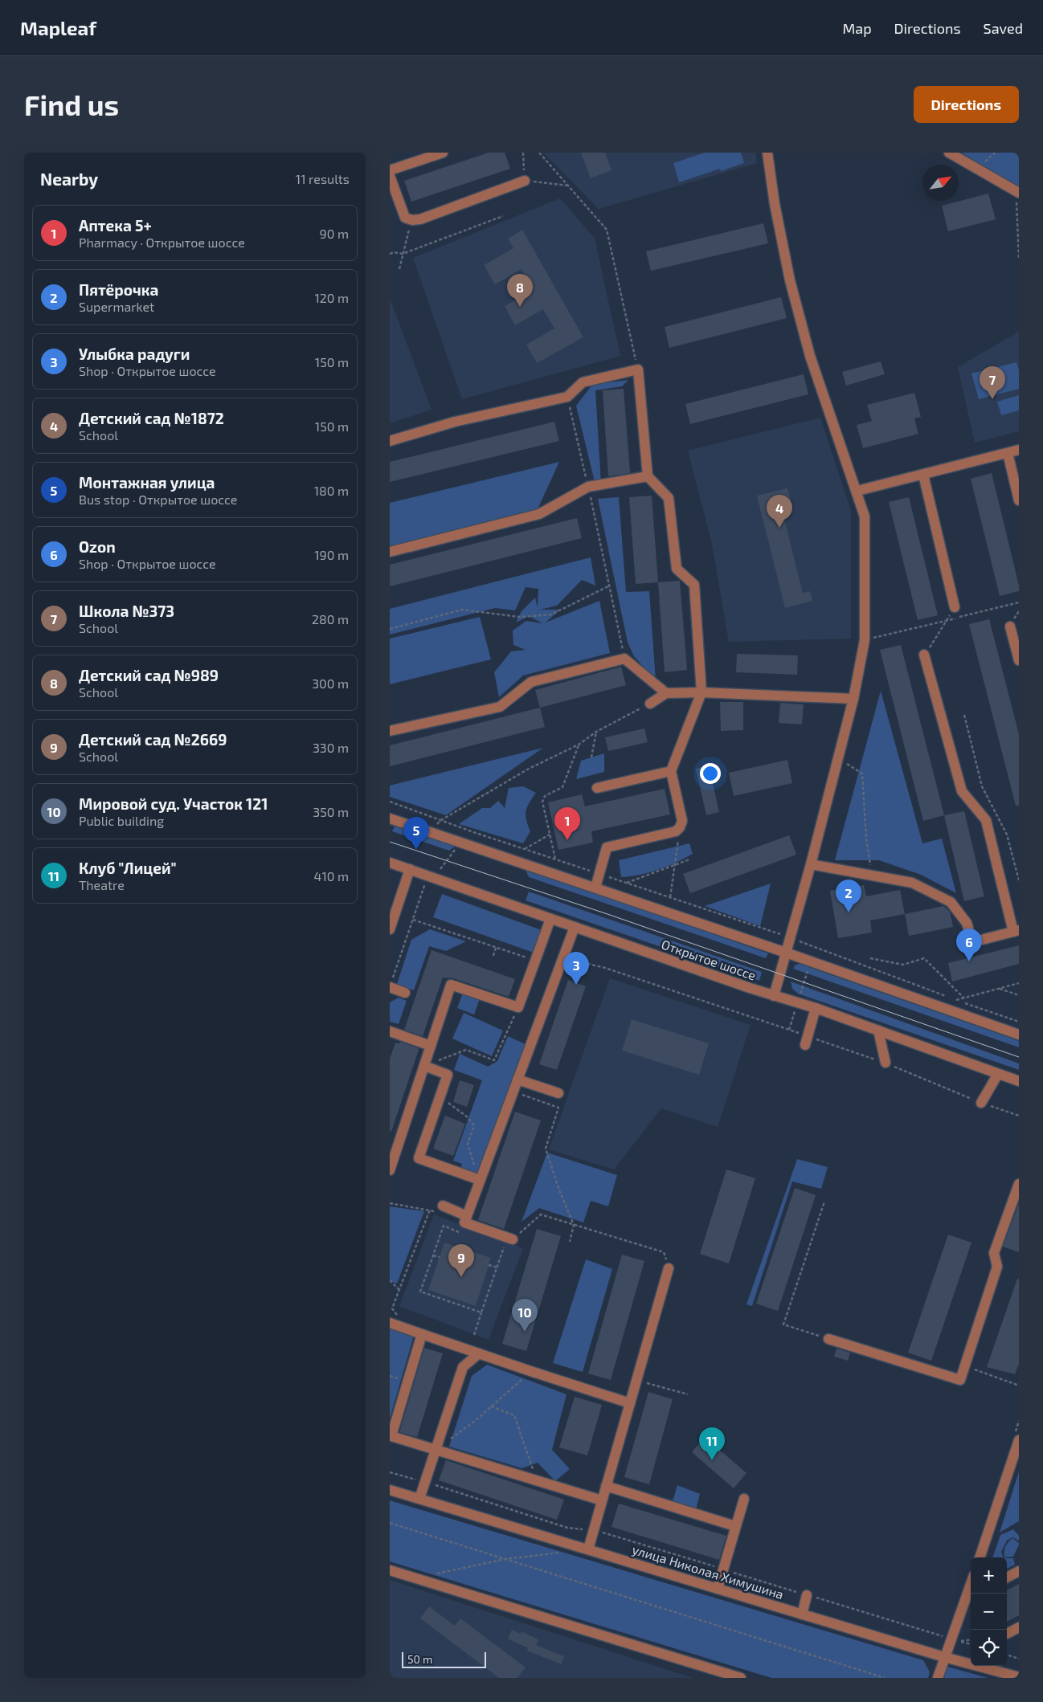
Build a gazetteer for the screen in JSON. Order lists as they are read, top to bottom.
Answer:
{
  "streets": {
    "street": ["Открытое шоссе", "улица Николая Химушина"]
  },
  "scale_bar": "50 m",
  "north": "top right",
  "page": {
    "header": "Mapleaf",
    "nav": ["Map", "Directions", "Saved"],
    "buttons": "Directions",
    "title": "Find us",
    "heading": ["Nearby", "11 results"],
    "list": [
      {
        "mark": "1",
        "name": "Аптека 5+",
        "note": "Pharmacy · Открытое шоссе",
        "value": "90 m"
      },
      {
        "mark": "2",
        "name": "Пятёрочка",
        "note": "Supermarket",
        "value": "120 m"
      },
      {
        "mark": "3",
        "name": "Улыбка радуги",
        "note": "Shop · Открытое шоссе",
        "value": "150 m"
      },
      {
        "mark": "4",
        "name": "Детский сад №1872",
        "note": "School",
        "value": "150 m"
      },
      {
        "mark": "5",
        "name": "Монтажная улица",
        "note": "Bus stop · Открытое шоссе",
        "value": "180 m"
      },
      {
        "mark": "6",
        "name": "Ozon",
        "note": "Shop · Открытое шоссе",
        "value": "190 m"
      },
      {
        "mark": "7",
        "name": "Школа №373",
        "note": "School",
        "value": "280 m"
      },
      {
        "mark": "8",
        "name": "Детский сад №989",
        "note": "School",
        "value": "300 m"
      },
      {
        "mark": "9",
        "name": "Детский сад №2669",
        "note": "School",
        "value": "330 m"
      },
      {
        "mark": "10",
        "name": "Мировой суд. Участок 121",
        "note": "Public building",
        "value": "350 m"
      },
      {
        "mark": "11",
        "name": "Клуб \"Лицей\"",
        "note": "Theatre",
        "value": "410 m"
      }
    ],
    "pins": [
      "8",
      "7",
      "4",
      "1",
      "5",
      "2",
      "6",
      "3",
      "9",
      "10",
      "11"
    ],
    "map_buttons": ["+", "−"],
    "scale": "50 m"
  }
}
